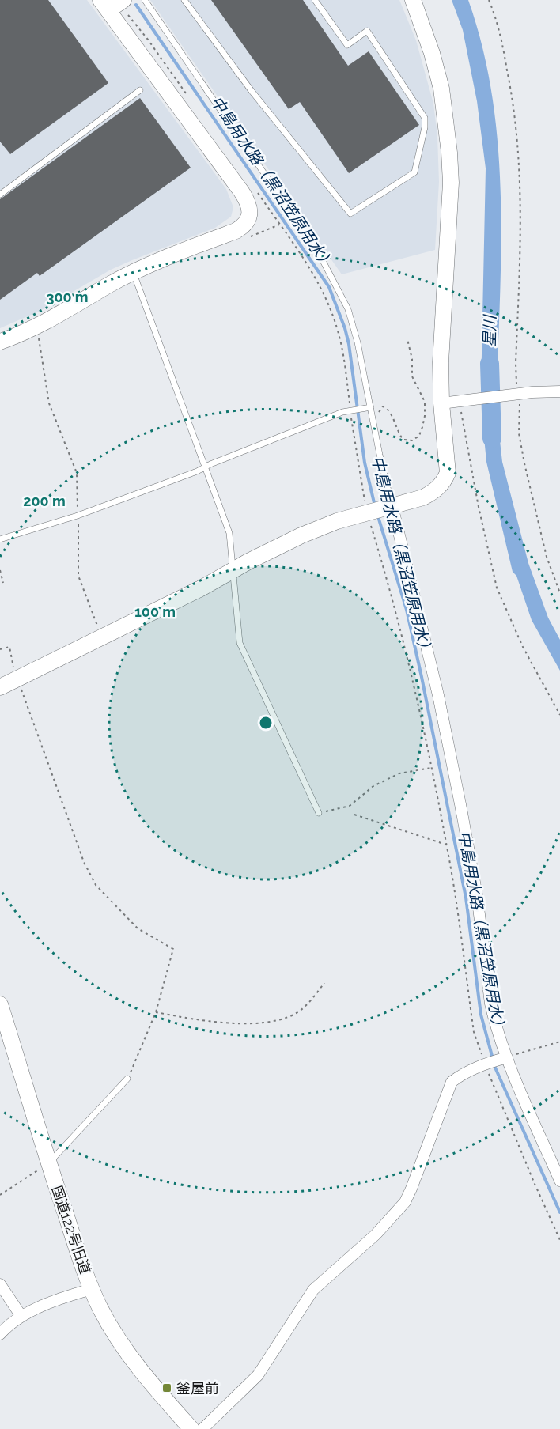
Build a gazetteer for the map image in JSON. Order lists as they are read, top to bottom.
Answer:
{
  "streets": {
    "street": ["国道122号旧道"]
  },
  "water": ["中島用水路（黒沼笠原用水）", "星川"],
  "places": {
    "transit": ["釜屋前"]
  },
  "rings": ["300 m", "200 m", "100 m"]
}
